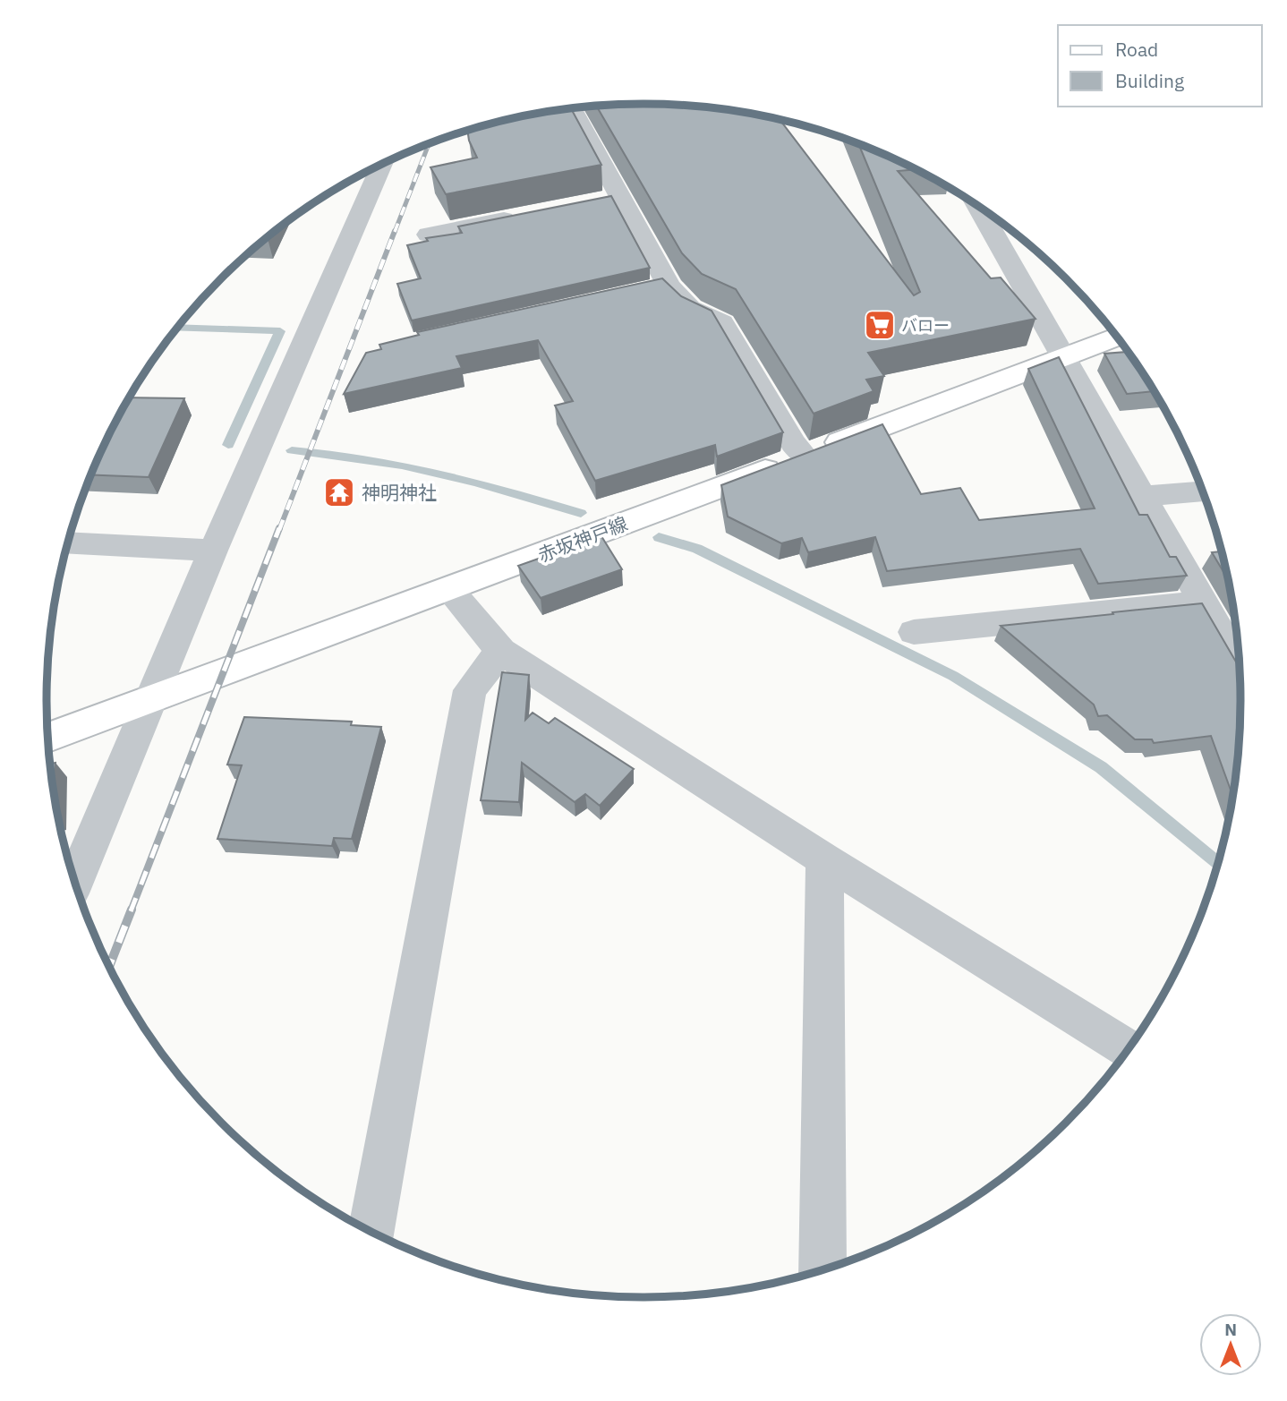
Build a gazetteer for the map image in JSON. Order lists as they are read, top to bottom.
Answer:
{
  "streets": {
    "main road": ["赤坂神戸線"]
  },
  "places": {
    "supermarket": ["バロー"],
    "temple": ["神明神社"]
  },
  "legend": ["Road", "Building"],
  "north": "top"
}
